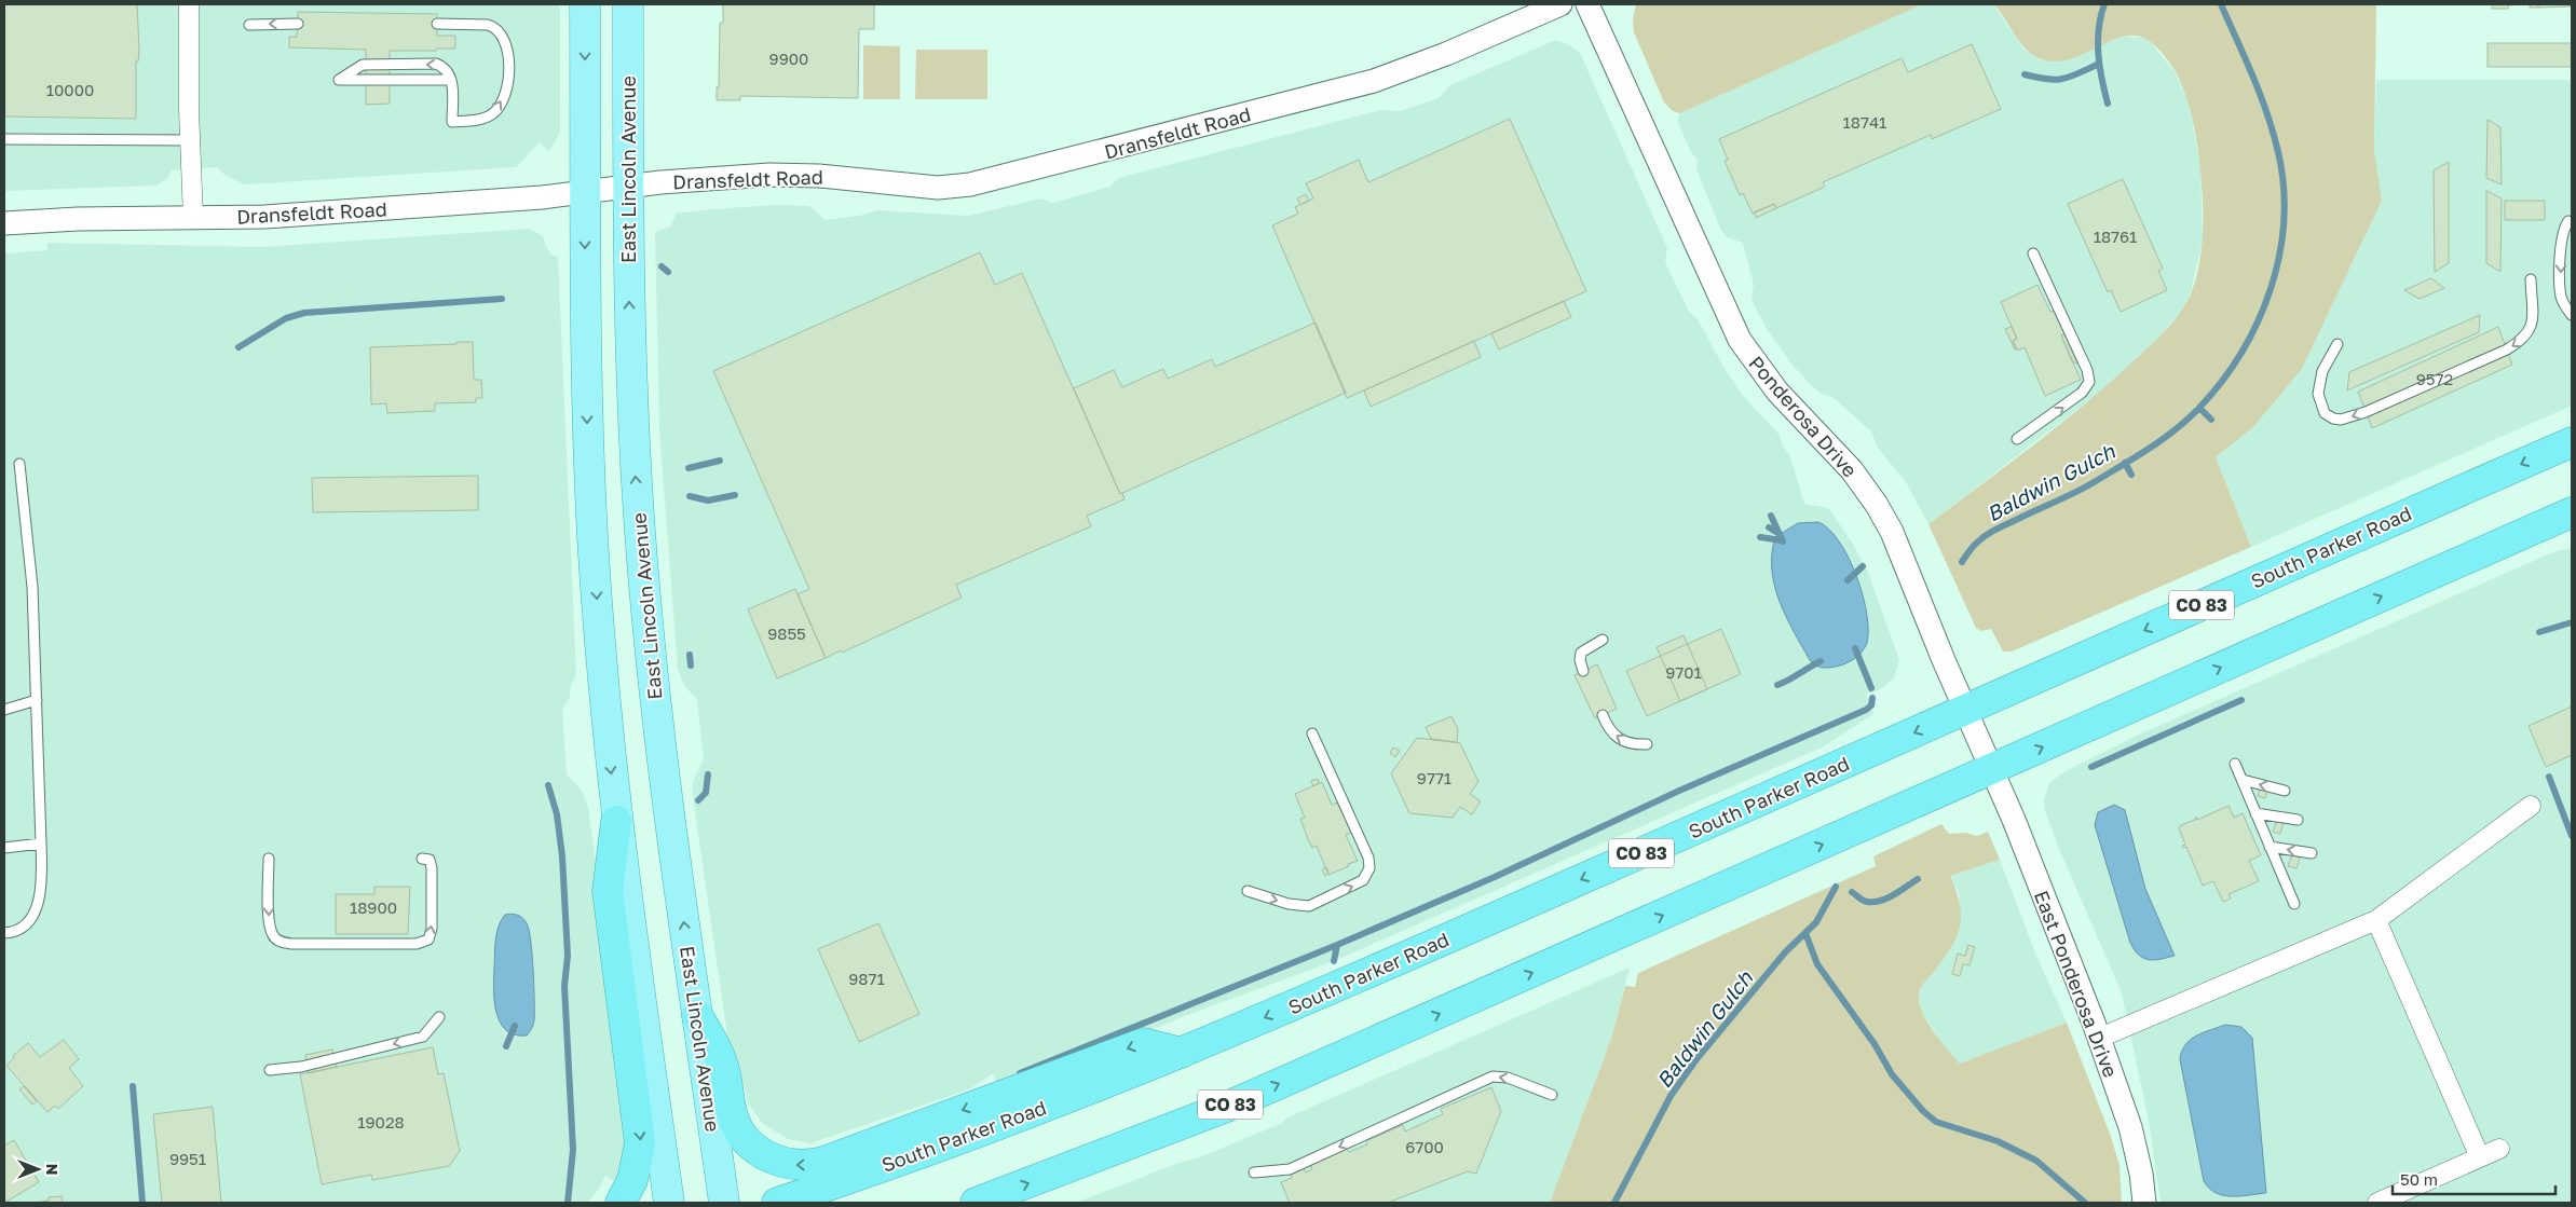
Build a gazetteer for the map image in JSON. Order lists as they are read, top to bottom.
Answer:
{
  "streets": {
    "highway": ["South Parker Road", "CO 83"],
    "main road": ["East Lincoln Avenue"],
    "street": ["Dransfeldt Road", "Ponderosa Drive", "East Ponderosa Drive"]
  },
  "crossings": [
    ["Dransfeldt Road", "East Lincoln Avenue"],
    ["Ponderosa Drive", "South Parker Road"],
    ["Ponderosa Drive", "CO 83"],
    ["Ponderosa Drive", "East Ponderosa Drive"],
    ["CO 83", "East Ponderosa Drive"]
  ],
  "water": ["Baldwin Gulch"],
  "house_numbers": [
    "9900",
    "10000",
    "18741",
    "18761",
    "9572",
    "9855",
    "9701",
    "9771",
    "18900",
    "9871",
    "19028",
    "6700",
    "9951"
  ],
  "scale_bar": "50 m",
  "north": "right"
}
